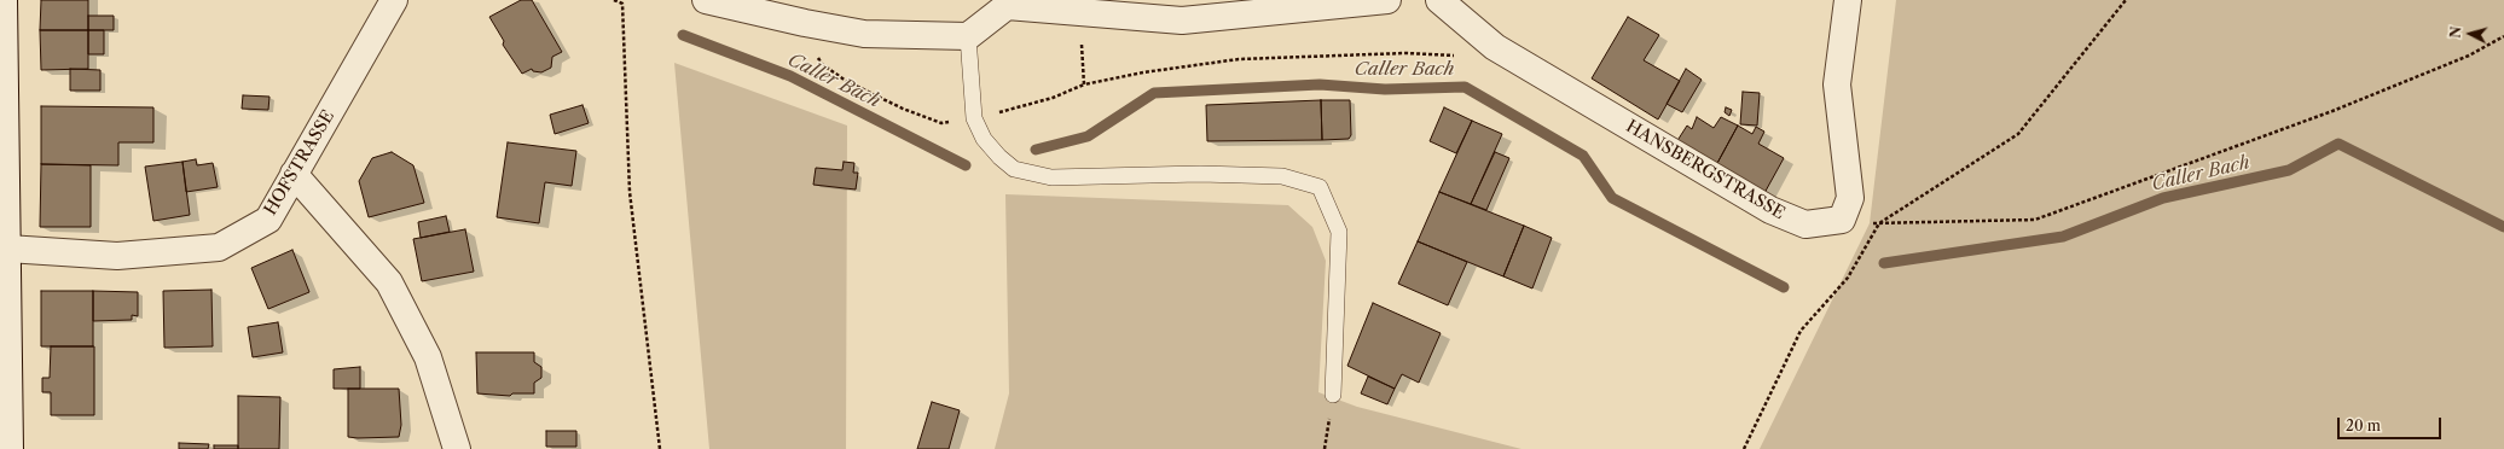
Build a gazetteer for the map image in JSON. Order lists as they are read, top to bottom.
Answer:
{
  "streets": {
    "street": ["HOFSTRASSE", "HANSBERGSTRASSE"]
  },
  "water": ["Caller Bach"],
  "scale_bar": "20 m",
  "north": "left"
}
